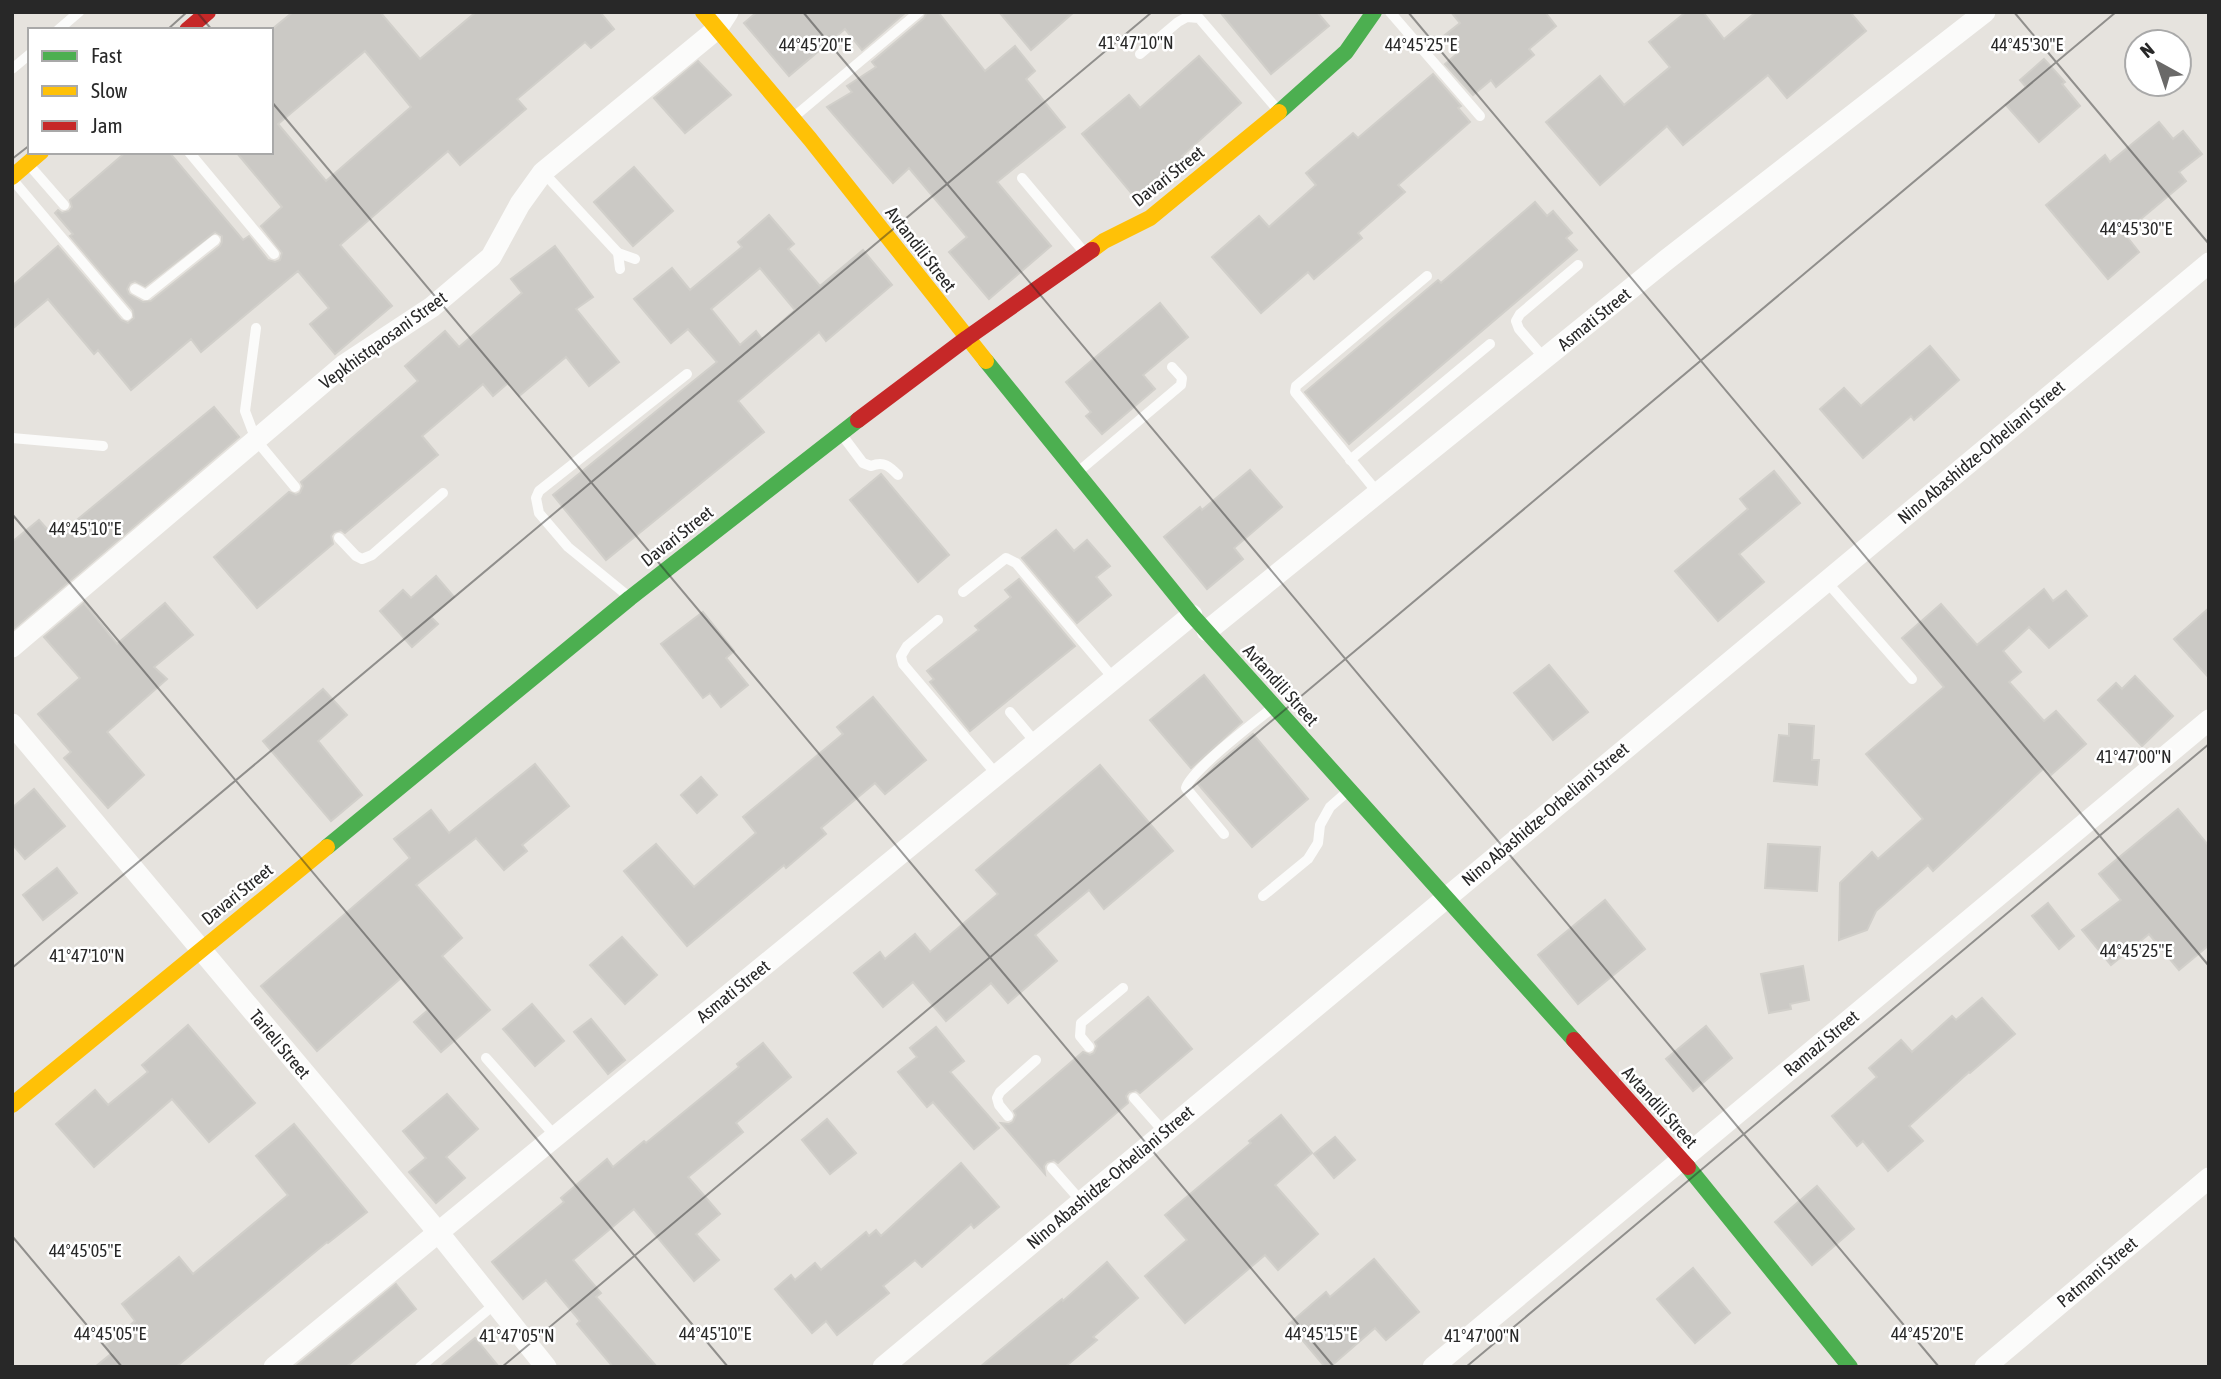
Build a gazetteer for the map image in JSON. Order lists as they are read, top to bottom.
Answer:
{
  "streets": {
    "street": [
      "Davari Street",
      "Avtandili Street",
      "Asmati Street",
      "Vepkhistqaosani Street",
      "Nino Abashidze-Orbeliani Street",
      "Ramazi Street",
      "Tarieli Street",
      "Patmani Street"
    ]
  },
  "crossings": [
    ["Davari Street", "Avtandili Street"],
    ["Davari Street", "Tarieli Street"],
    ["Avtandili Street", "Asmati Street"],
    ["Avtandili Street", "Vepkhistqaosani Street"],
    ["Avtandili Street", "Nino Abashidze-Orbeliani Street"],
    ["Avtandili Street", "Ramazi Street"],
    ["Asmati Street", "Tarieli Street"]
  ],
  "legend": ["Fast", "Slow", "Jam"],
  "north": "top left",
  "coordinates": [
    "41°47'10\"N",
    "44°45'20\"E",
    "44°45'25\"E",
    "44°45'30\"E",
    "44°45'10\"E",
    "41°47'00\"N",
    "44°45'05\"E",
    "44°45'15\"E",
    "41°47'05\"N"
  ]
}
